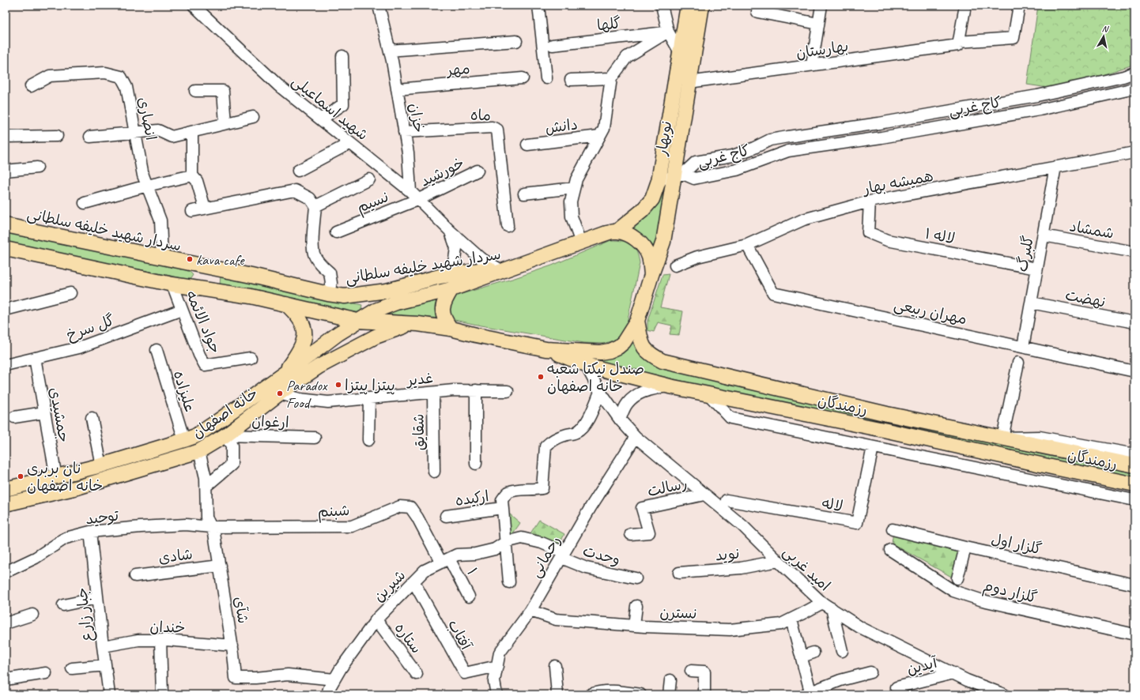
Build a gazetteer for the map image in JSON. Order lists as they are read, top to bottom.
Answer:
{
  "streets": {
    "main road": [
      "نوبهار",
      "سردار شهید خلیفه سلطانی",
      "رزمندگان",
      "خانه اصفهان"
    ],
    "street": [
      "گلها",
      "بهارستان",
      "مهر",
      "کاج غربی",
      "شهید اسماعیلی",
      "ماه",
      "خزان",
      "انصاری",
      "دانش",
      "خورشید",
      "همیشه بهار",
      "نسیم",
      "شمشاد",
      "لاله ۱",
      "گلبرگ",
      "نهضت",
      "مهران ربیعی",
      "جواد الائمه",
      "گل سرخ",
      "غدیر",
      "علیزاده",
      "جمشیدی",
      "ارغوان",
      "شقایق",
      "رسالت",
      "ارکیده",
      "لاله",
      "شبنم",
      "توحید",
      "گلزار اول",
      "نوید",
      "وحدت",
      "شادی",
      "رحمانی",
      "امید غربی",
      "۱",
      "شیرین",
      "گلزار دوم",
      "شآی",
      "نسترن",
      "جبار زارع",
      "خندان",
      "آفتاب",
      "ستاره",
      "آیدین"
    ]
  },
  "crossings": [
    ["بهارستان", "نوبهار"],
    ["مهر", "خزان"],
    ["کاج غربی", "نوبهار"],
    ["شهید اسماعیلی", "خزان"],
    ["شهید اسماعیلی", "خورشید"],
    ["شهید اسماعیلی", "نسیم"],
    ["شهید اسماعیلی", "سردار شهید خلیفه سلطانی"],
    ["ماه", "خزان"],
    ["انصاری", "سردار شهید خلیفه سلطانی"],
    ["نوبهار", "رزمندگان"],
    ["نوبهار", "خانه اصفهان"],
    ["خورشید", "نسیم"],
    ["همیشه بهار", "لاله ۱"],
    ["همیشه بهار", "گلبرگ"],
    ["همیشه بهار", "مهران ربیعی"],
    ["سردار شهید خلیفه سلطانی", "خانه اصفهان"],
    ["شمشاد", "گلبرگ"],
    ["لاله ۱", "گلبرگ"],
    ["گلبرگ", "نهضت"],
    ["گلبرگ", "مهران ربیعی"],
    ["جواد الائمه", "گل سرخ"],
    ["گل سرخ", "جمشیدی"],
    ["غدیر", "خانه اصفهان"],
    ["غدیر", "شقایق"],
    ["علیزاده", "خانه اصفهان"],
    ["رزمندگان", "امید غربی"],
    ["خانه اصفهان", "جمشیدی"],
    ["خانه اصفهان", "ارغوان"],
    ["خانه اصفهان", "شآی"],
    ["رسالت", "امید غربی"],
    ["شبنم", "توحید"],
    ["شبنم", "۱"],
    ["شبنم", "شیرین"],
    ["شبنم", "شآی"],
    ["توحید", "شآی"],
    ["توحید", "جبار زارع"],
    ["نوید", "امید غربی"],
    ["وحدت", "رحمانی"],
    ["وحدت", "شیرین"],
    ["شادی", "شآی"],
    ["رحمانی", "امید غربی"],
    ["رحمانی", "شیرین"],
    ["رحمانی", "نسترن"],
    ["رحمانی", "آفتاب"],
    ["امید غربی", "نسترن"],
    ["امید غربی", "آیدین"],
    ["۱", "شیرین"],
    ["شیرین", "شآی"],
    ["شیرین", "آفتاب"],
    ["شیرین", "ستاره"],
    ["شآی", "خندان"],
    ["جبار زارع", "خندان"]
  ],
  "places": [
    "kava cafe",
    "صندل نیکتا شعبه خانه اصفهان",
    "پیتزا پیتزا",
    "Paradox Food",
    "نان بربری خانه اضفهان"
  ],
  "north": "top"
}
